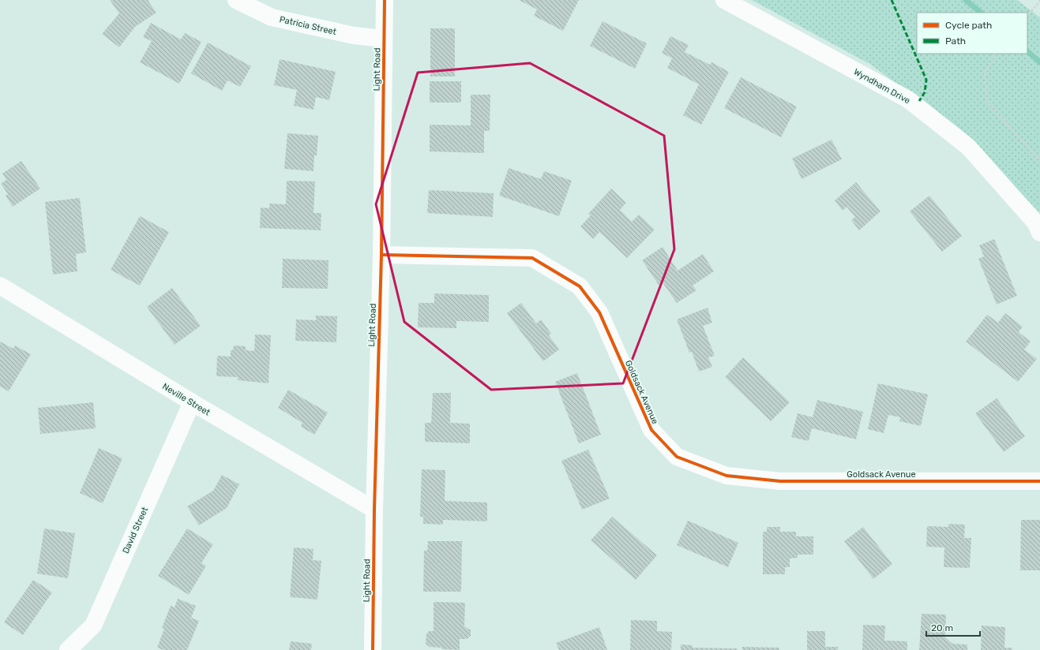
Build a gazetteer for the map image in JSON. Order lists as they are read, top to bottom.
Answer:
{
  "streets": {
    "street": [
      "Patricia Street",
      "Light Road",
      "Wyndham Drive",
      "Goldsack Avenue",
      "Neville Street",
      "David Street"
    ]
  },
  "crossings": [
    ["Patricia Street", "Light Road"],
    ["Light Road", "Goldsack Avenue"],
    ["Light Road", "Neville Street"],
    ["Neville Street", "David Street"]
  ],
  "legend": ["Cycle path", "Path"],
  "scale_bar": "20 m"
}
